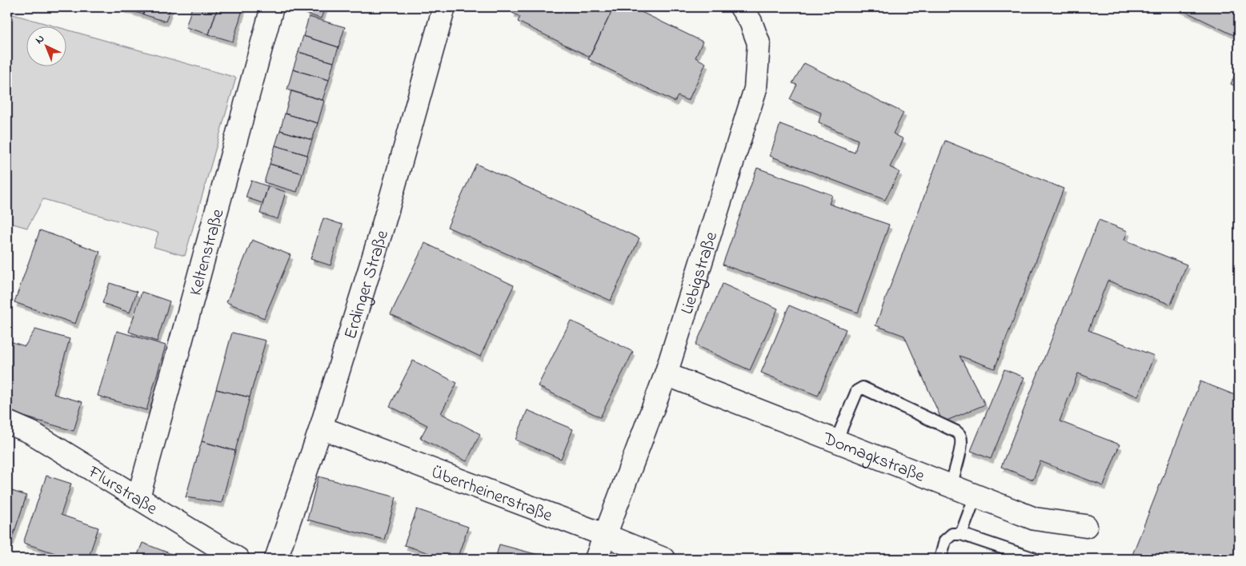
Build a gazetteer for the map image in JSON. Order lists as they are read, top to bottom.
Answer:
{
  "streets": {
    "street": [
      "Keltenstraße",
      "Liebigstraße",
      "Erdinger Straße",
      "Domagkstraße",
      "Flurstraße",
      "Überrheinerstraße"
    ]
  },
  "crossings": [
    ["Keltenstraße", "Flurstraße"],
    ["Liebigstraße", "Domagkstraße"],
    ["Liebigstraße", "Überrheinerstraße"],
    ["Erdinger Straße", "Überrheinerstraße"]
  ],
  "north": "top left"
}
